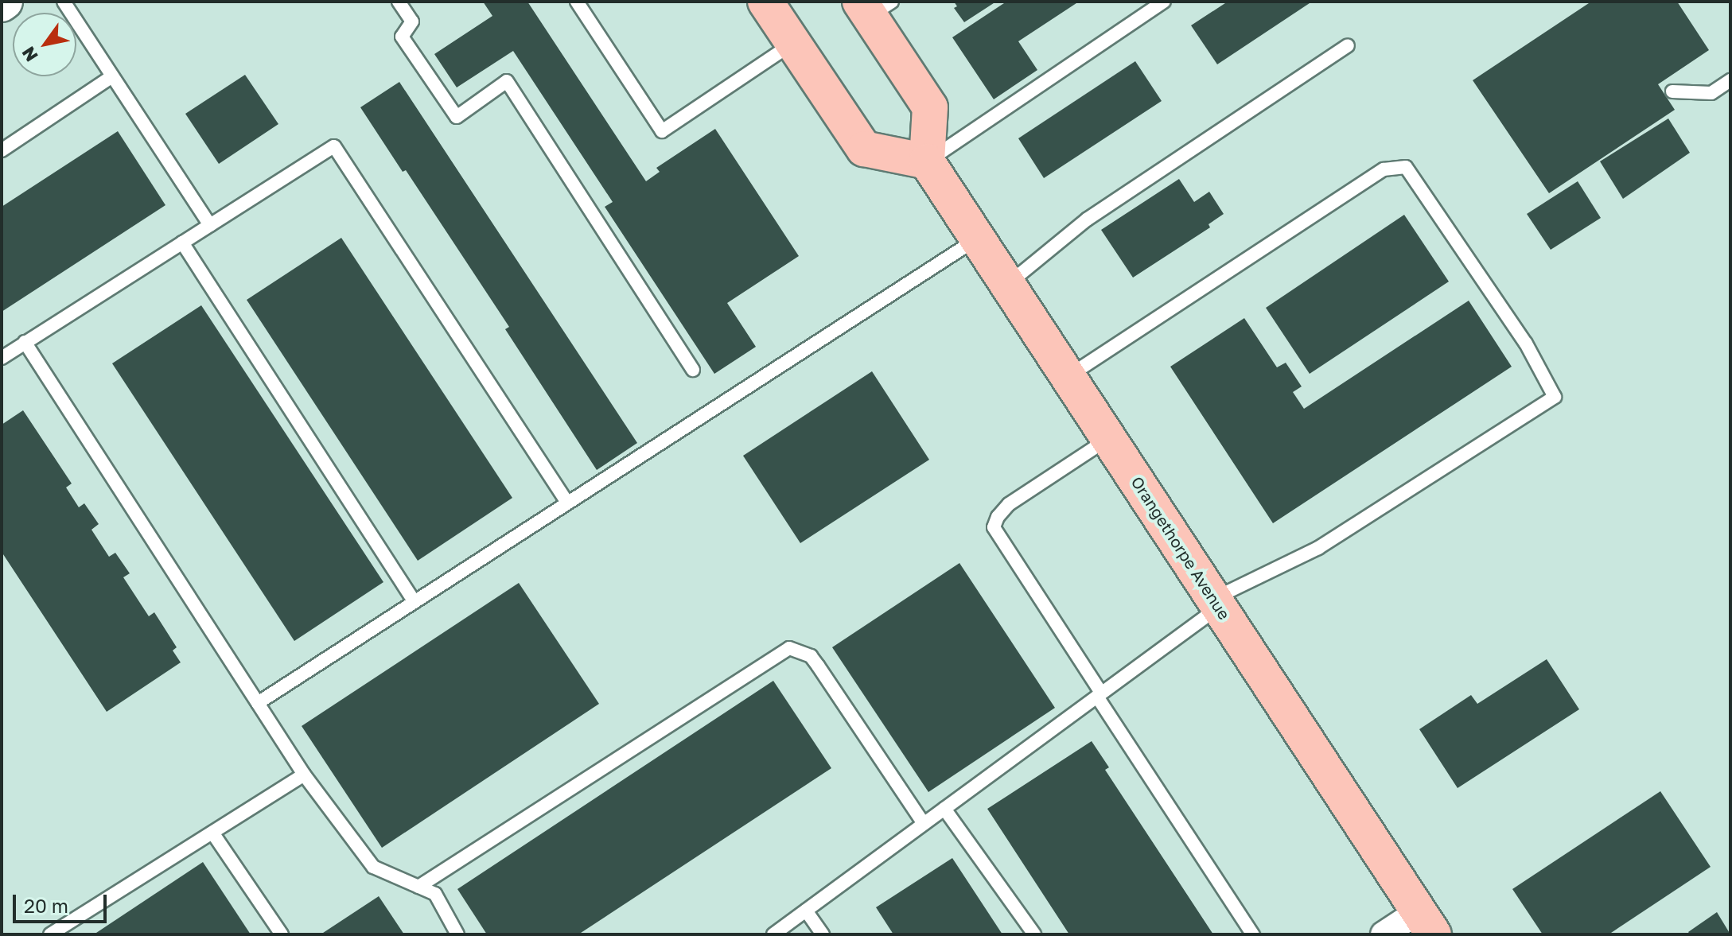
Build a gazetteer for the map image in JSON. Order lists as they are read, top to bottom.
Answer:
{
  "streets": {
    "main road": ["Orangethorpe Avenue"]
  },
  "scale_bar": "20 m",
  "north": "bottom left"
}
